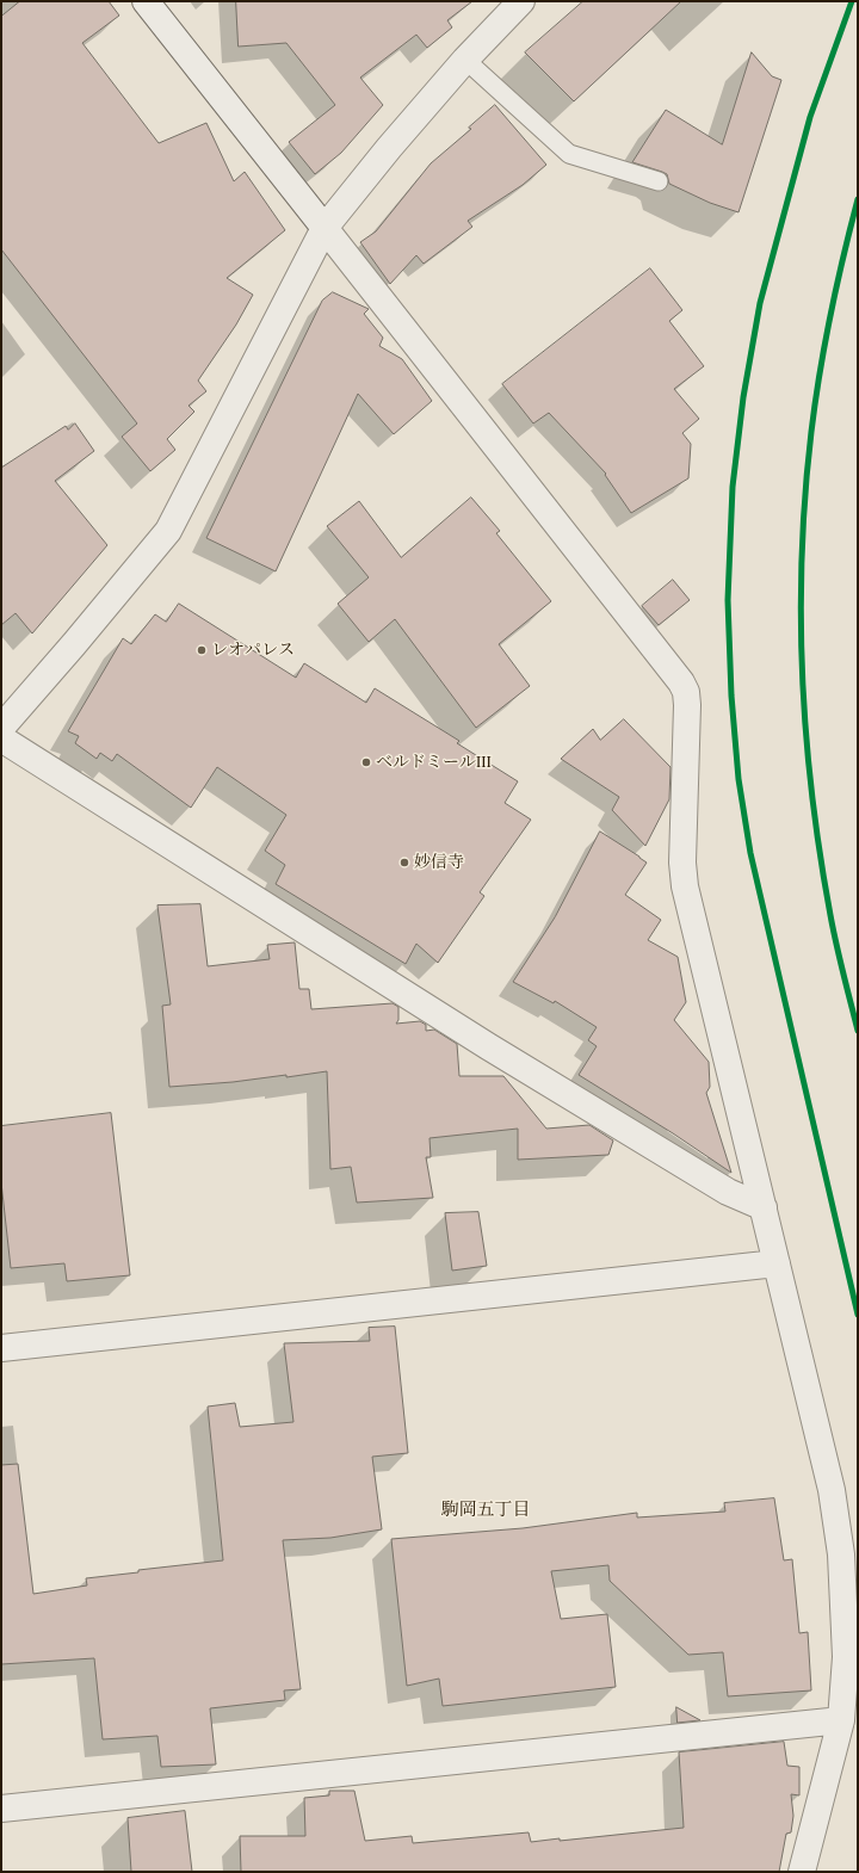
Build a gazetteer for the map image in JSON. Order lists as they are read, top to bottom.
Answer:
{
  "districts": ["駒岡五丁目"],
  "places": ["レオパレス", "ベルドミールⅢ", "妙信寺"]
}
